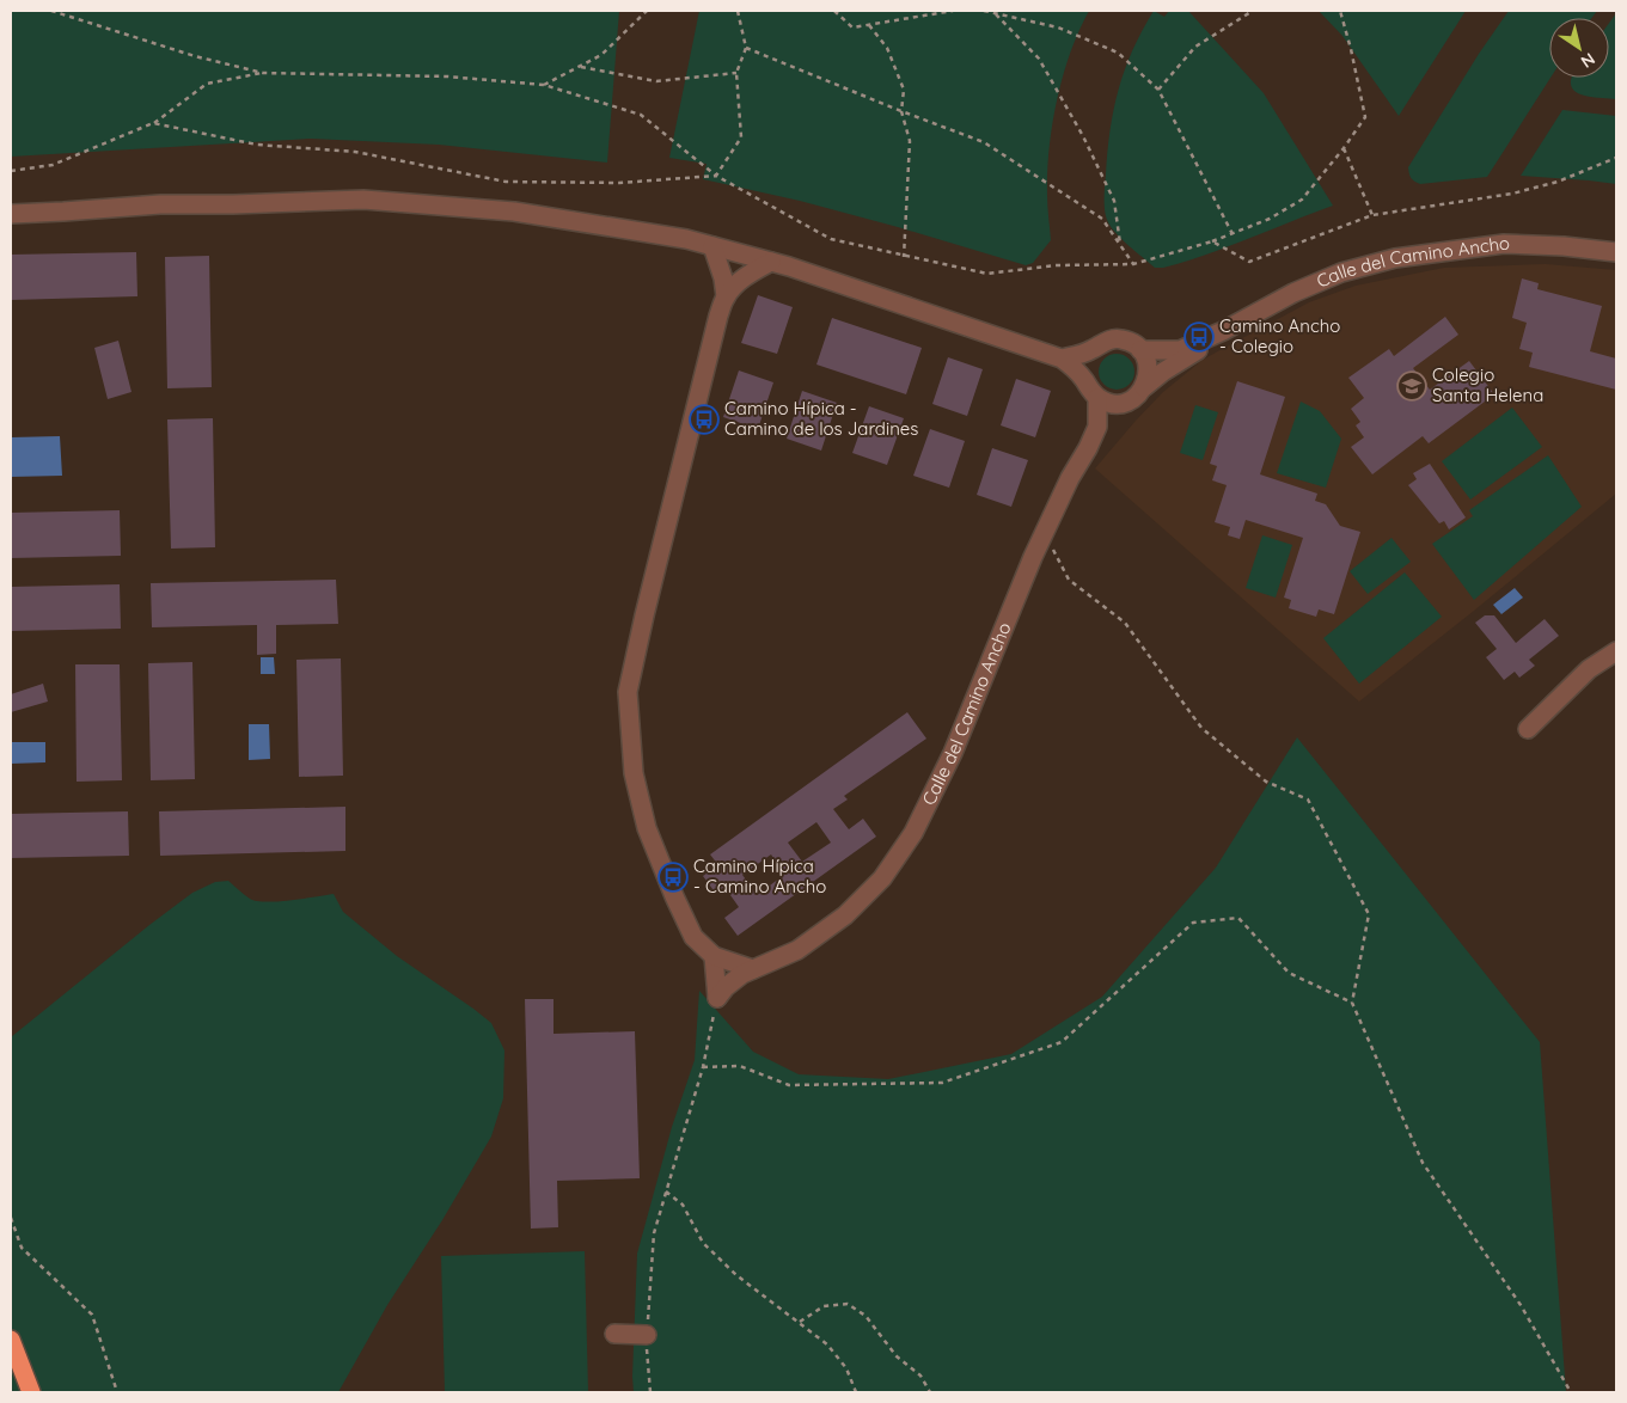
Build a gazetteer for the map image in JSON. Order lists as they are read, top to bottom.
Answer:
{
  "streets": {
    "street": ["Calle del Camino Ancho"]
  },
  "places": {
    "bus stop": ["Camino Ancho - Colegio", "Camino Hípica - Camino de los Jardines", "Camino Hípica - Camino Ancho"],
    "school or university": ["Colegio Santa Helena"]
  },
  "north": "bottom right"
}
